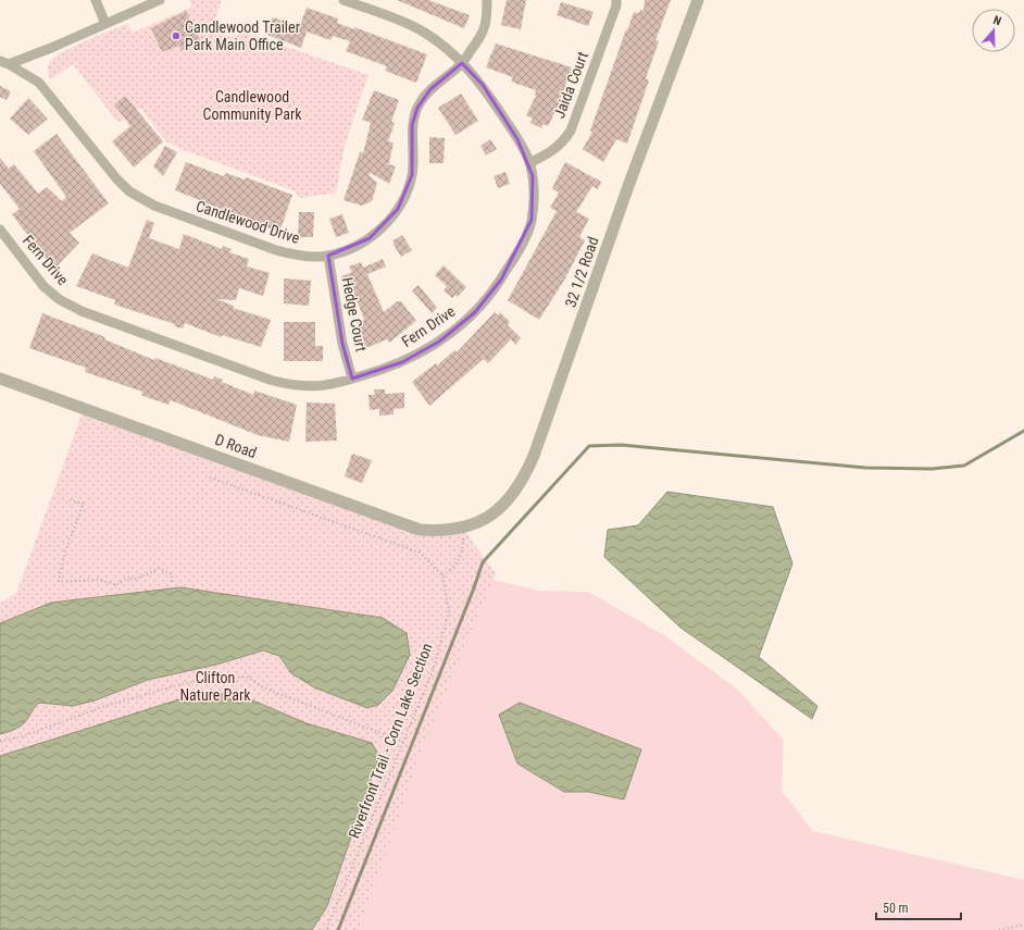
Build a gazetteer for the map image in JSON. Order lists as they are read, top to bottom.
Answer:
{
  "streets": {
    "street": [
      "Jaida Court",
      "Candlewood Drive",
      "Fern Drive",
      "32 1/2 Road",
      "Hedge Court",
      "D Road"
    ],
    "path": ["Riverfront Trail - Corn Lake Section"]
  },
  "crossings": [
    ["Jaida Court", "Fern Drive"],
    ["Candlewood Drive", "Fern Drive"],
    ["Candlewood Drive", "Hedge Court"],
    ["Fern Drive", "Hedge Court"],
    ["32 1/2 Road", "D Road"]
  ],
  "parks": ["Candlewood Community Park", "Clifton Nature Park"],
  "places": ["Candlewood Trailer Park Main Office"],
  "scale_bar": "50 m",
  "north": "top"
}
